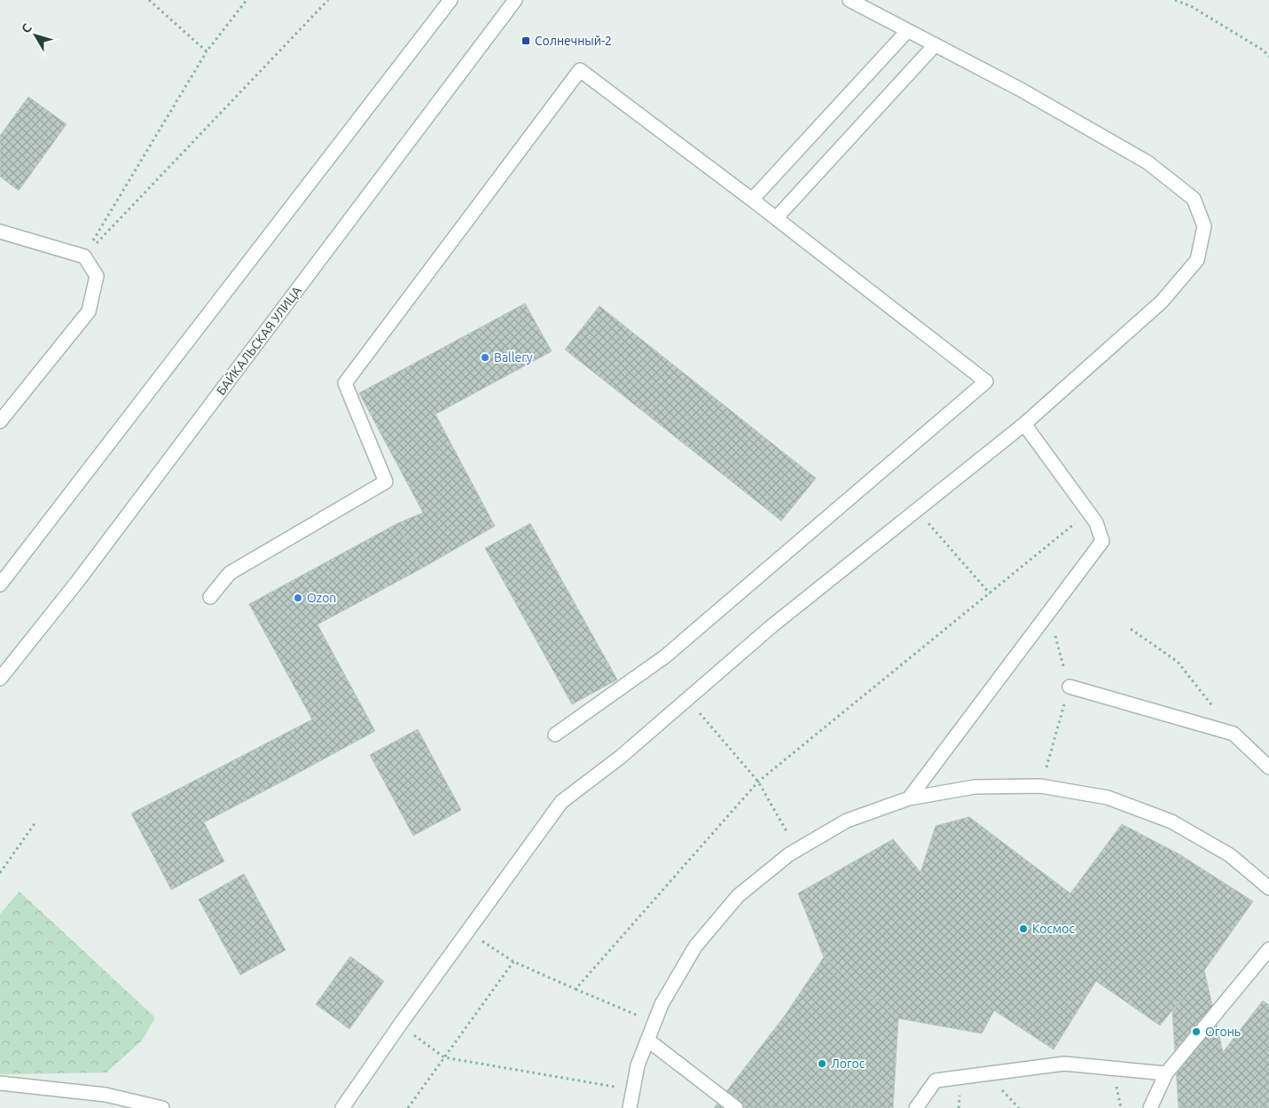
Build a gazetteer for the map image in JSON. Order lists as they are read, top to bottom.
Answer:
{
  "streets": {
    "street": ["БАЙКАЛЬСКАЯ УЛИЦА"]
  },
  "places": {
    "transit": ["Солнечный-2"],
    "other": [
      "Ballery",
      "Ozon",
      "Космос",
      "Огонь",
      "Логос"
    ]
  },
  "north": "top left"
}
